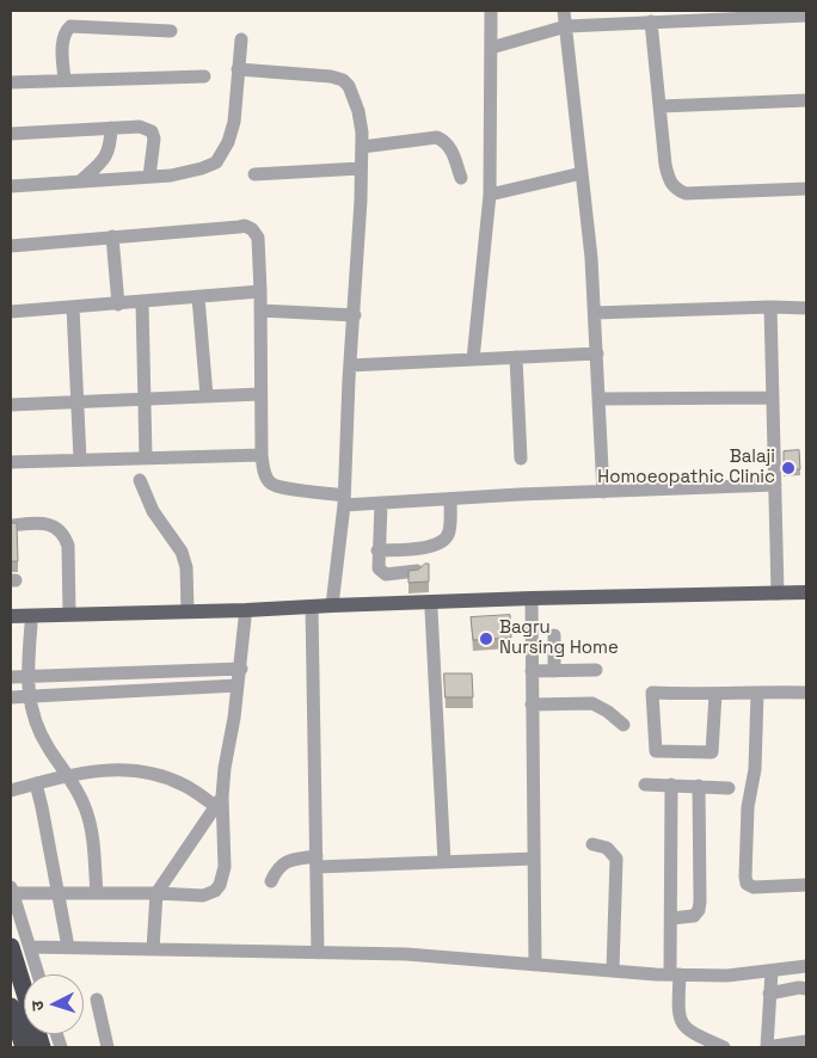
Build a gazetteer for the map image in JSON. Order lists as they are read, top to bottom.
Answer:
{
  "places": ["Balaji Homoeopathic Clinic", "Bagru Nursing Home"],
  "north": "left"
}
